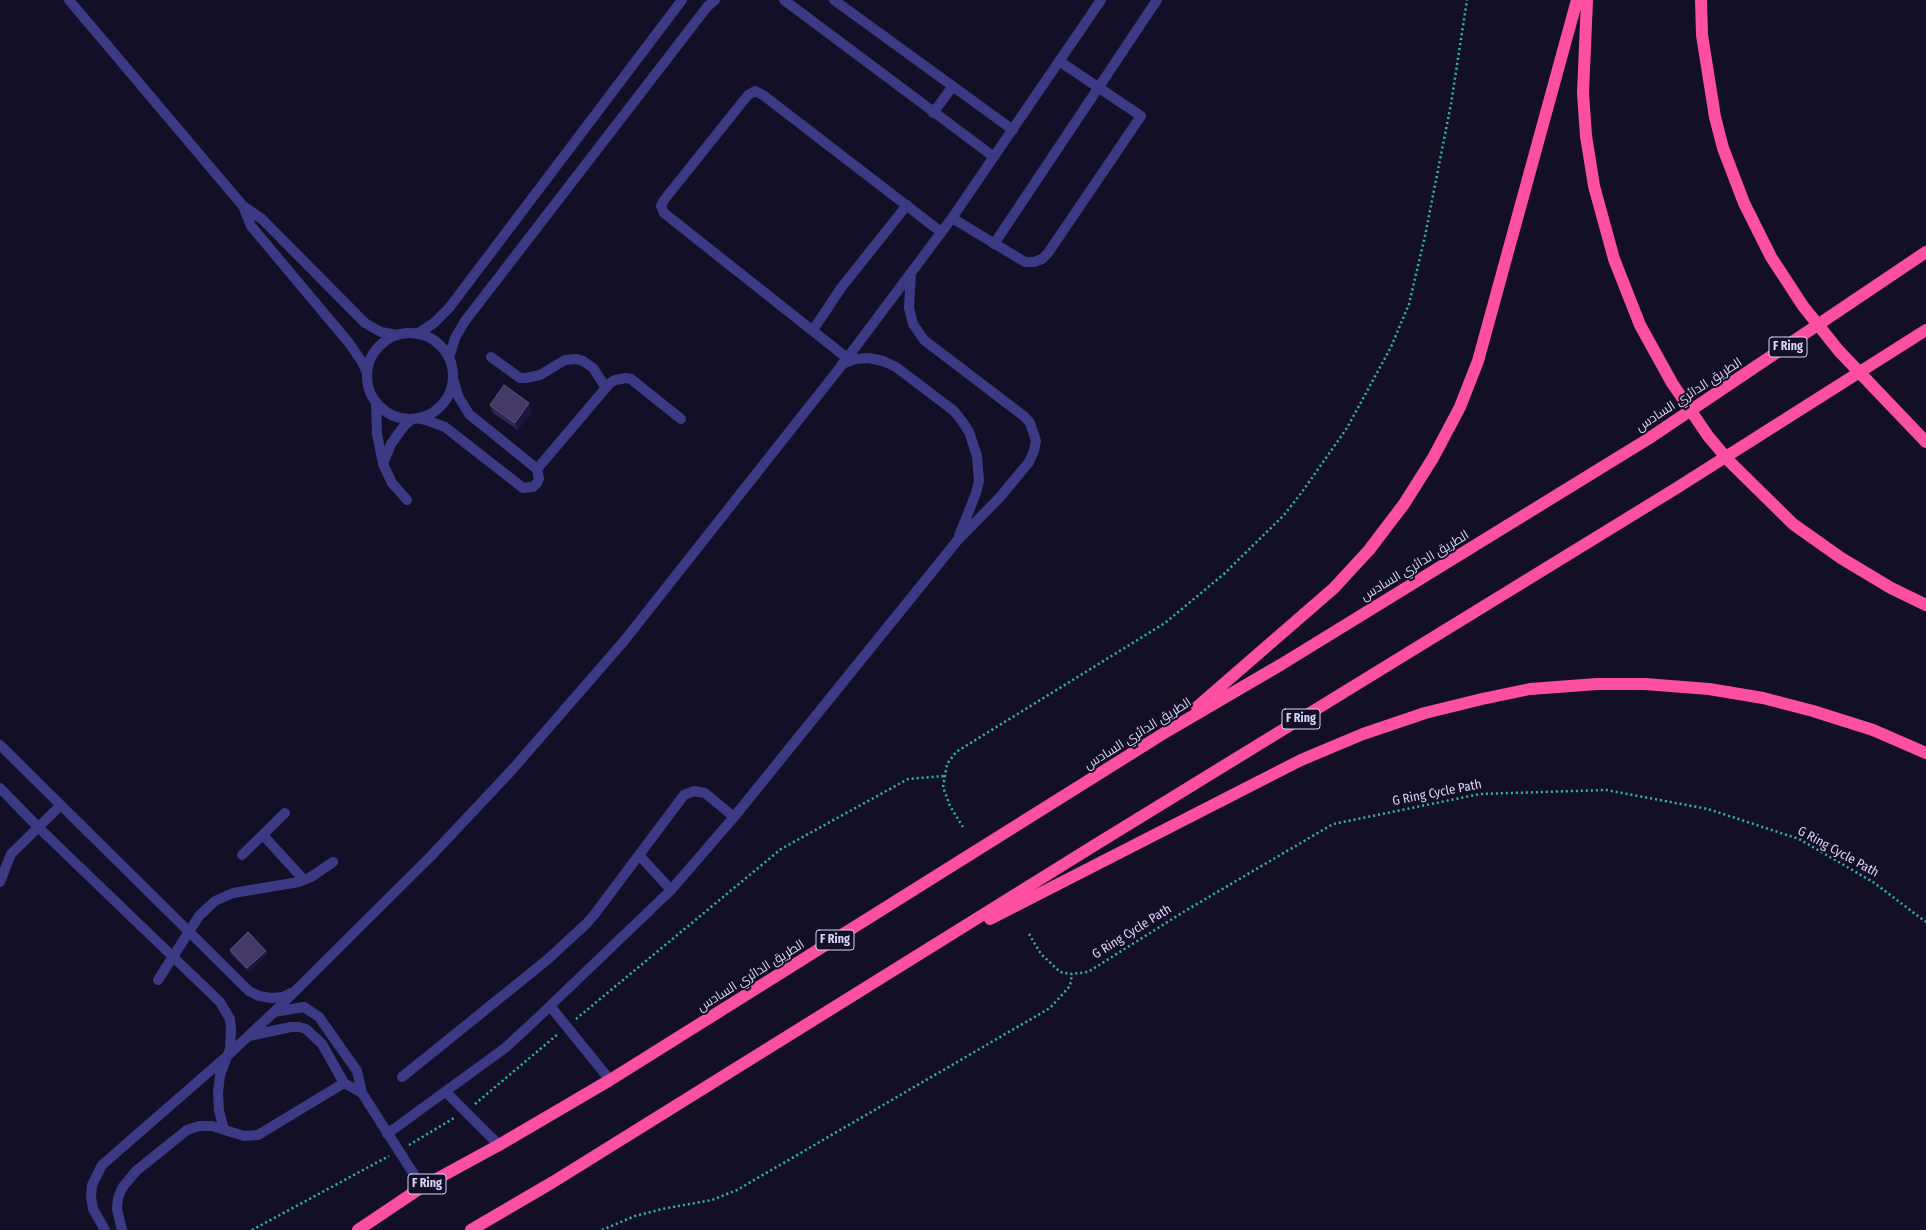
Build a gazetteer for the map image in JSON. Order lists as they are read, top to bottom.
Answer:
{
  "streets": {
    "highway": ["F Ring", "الطريق الدائري السادس"],
    "path": ["G Ring Cycle Path"]
  }
}
